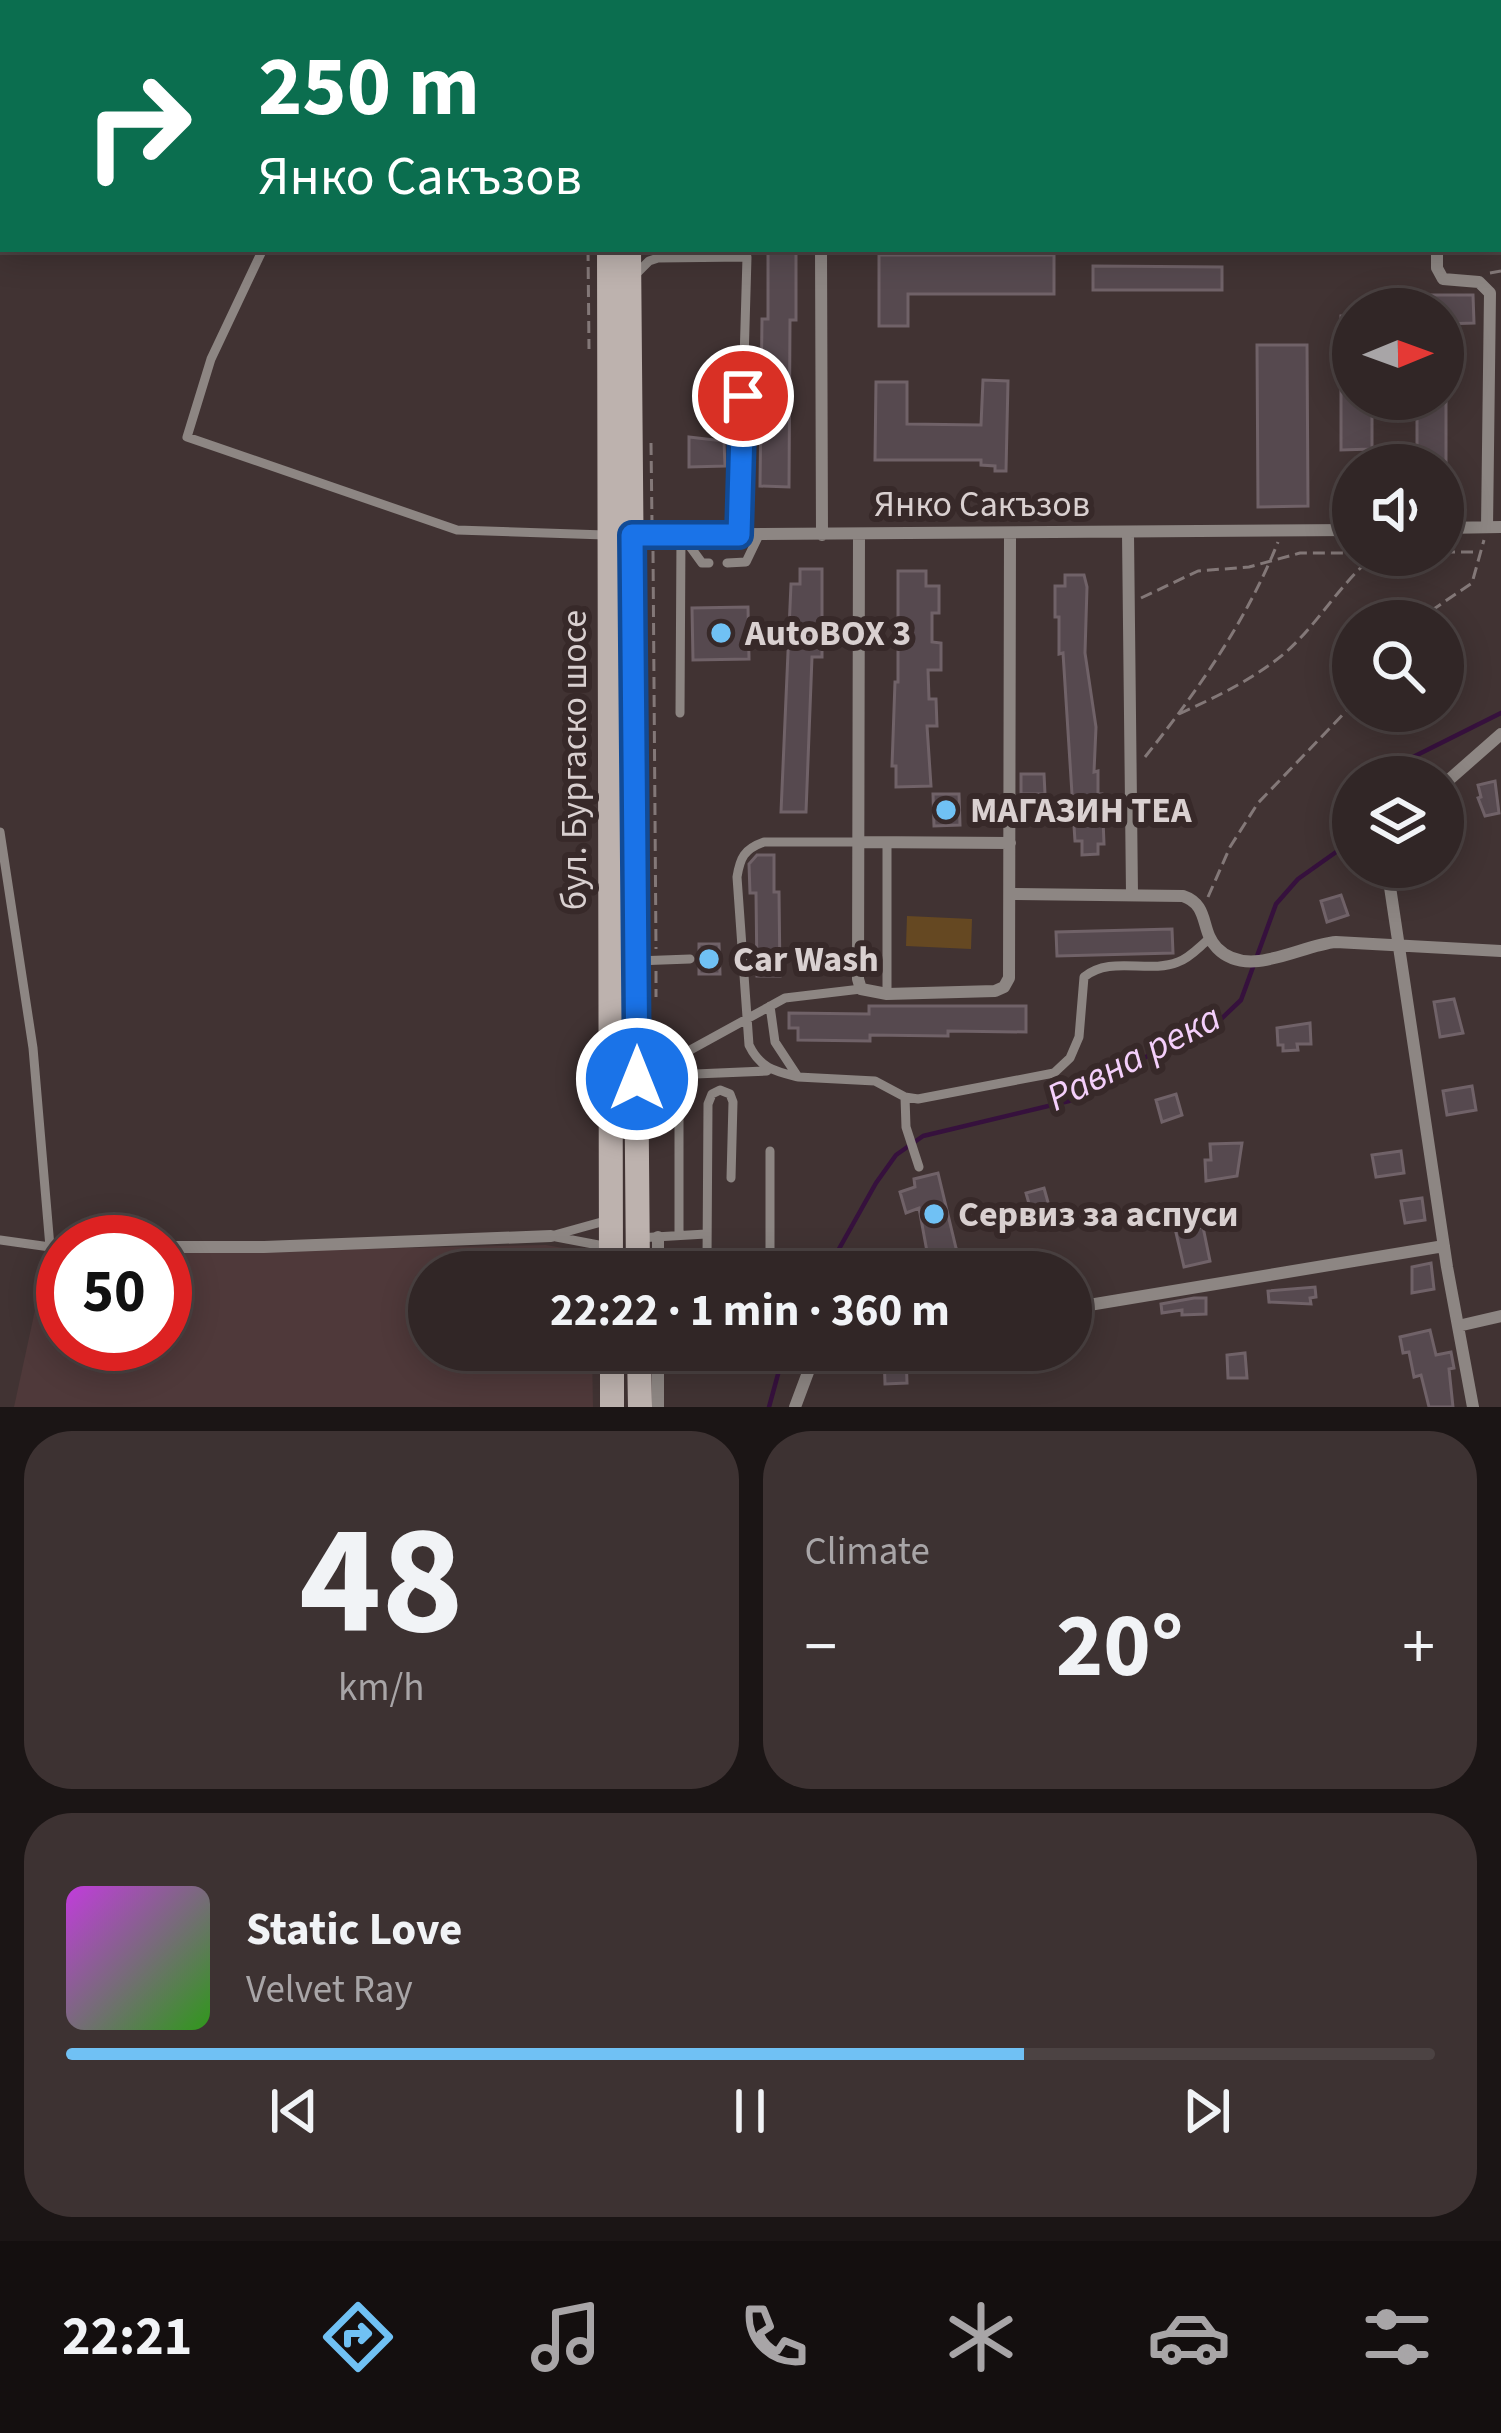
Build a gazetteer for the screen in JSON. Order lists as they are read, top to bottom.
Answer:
{
  "streets": {
    "main road": ["бул. Бургаско шосе"],
    "street": ["Янко Сакъзов"]
  },
  "crossings": [
    ["Янко Сакъзов", "бул. Бургаско шосе"]
  ],
  "water": ["Равна река"],
  "places": [
    "AutoBOX 3",
    "МАГАЗИН ТЕА",
    "Car Wash",
    "Сервиз за аспуси"
  ],
  "north": "right",
  "page": {
    "turn": ["250 m", "Янко Сакъзов"],
    "limit": "50",
    "trip": "22:22 · 1 min · 360 m",
    "tile": [
      ["48", "km/h"],
      "Climate"
    ],
    "heat": ["−", "20°", "+"],
    "song": ["Static Love", "Velvet Ray"],
    "tabs": "22:21"
  }
}
